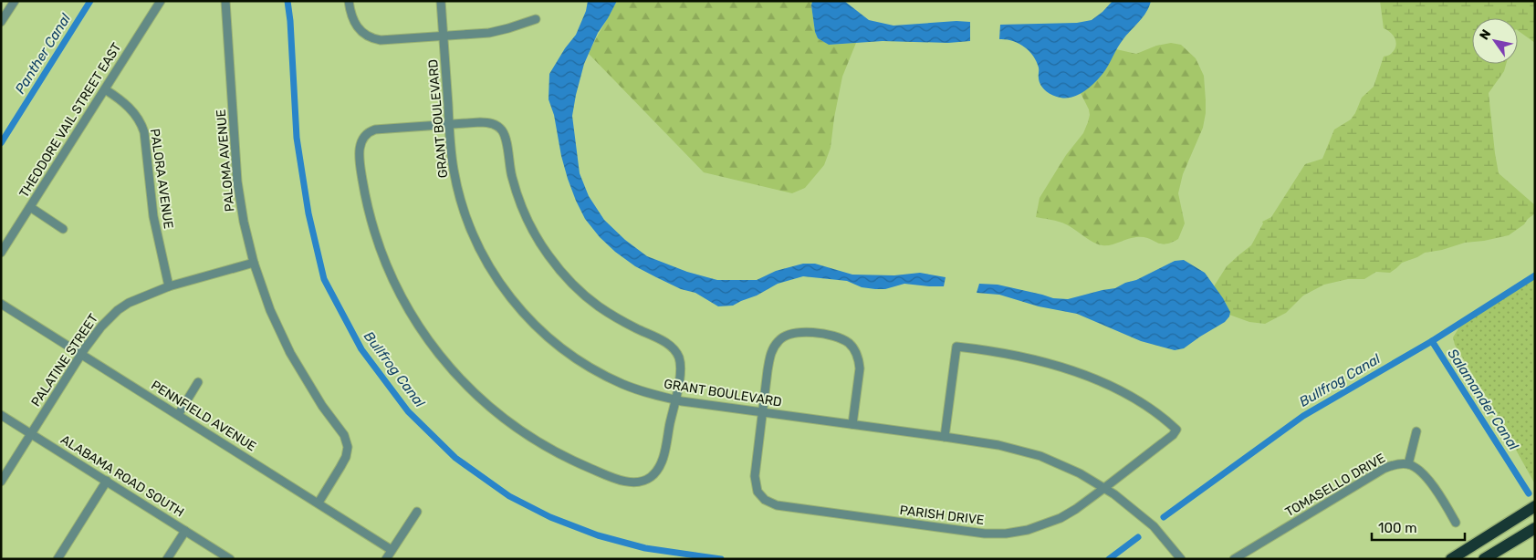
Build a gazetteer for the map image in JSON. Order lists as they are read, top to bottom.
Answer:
{
  "streets": {
    "street": [
      "GRANT BOULEVARD",
      "THEODORE VAIL STREET EAST",
      "PALOMA AVENUE",
      "PALORA AVENUE",
      "PALATINE STREET",
      "PENNFIELD AVENUE",
      "ALABAMA ROAD SOUTH",
      "TOMASELLO DRIVE",
      "PARISH DRIVE"
    ]
  },
  "crossings": [
    ["GRANT BOULEVARD", "PARISH DRIVE"],
    ["THEODORE VAIL STREET EAST", "PALORA AVENUE"],
    ["PALOMA AVENUE", "PALATINE STREET"],
    ["PALOMA AVENUE", "PENNFIELD AVENUE"],
    ["PALORA AVENUE", "PALATINE STREET"],
    ["PALATINE STREET", "PENNFIELD AVENUE"],
    ["PALATINE STREET", "ALABAMA ROAD SOUTH"]
  ],
  "water": ["Panther Canal", "Bullfrog Canal", "Salamander Canal"],
  "scale_bar": "100 m",
  "north": "top left"
}
